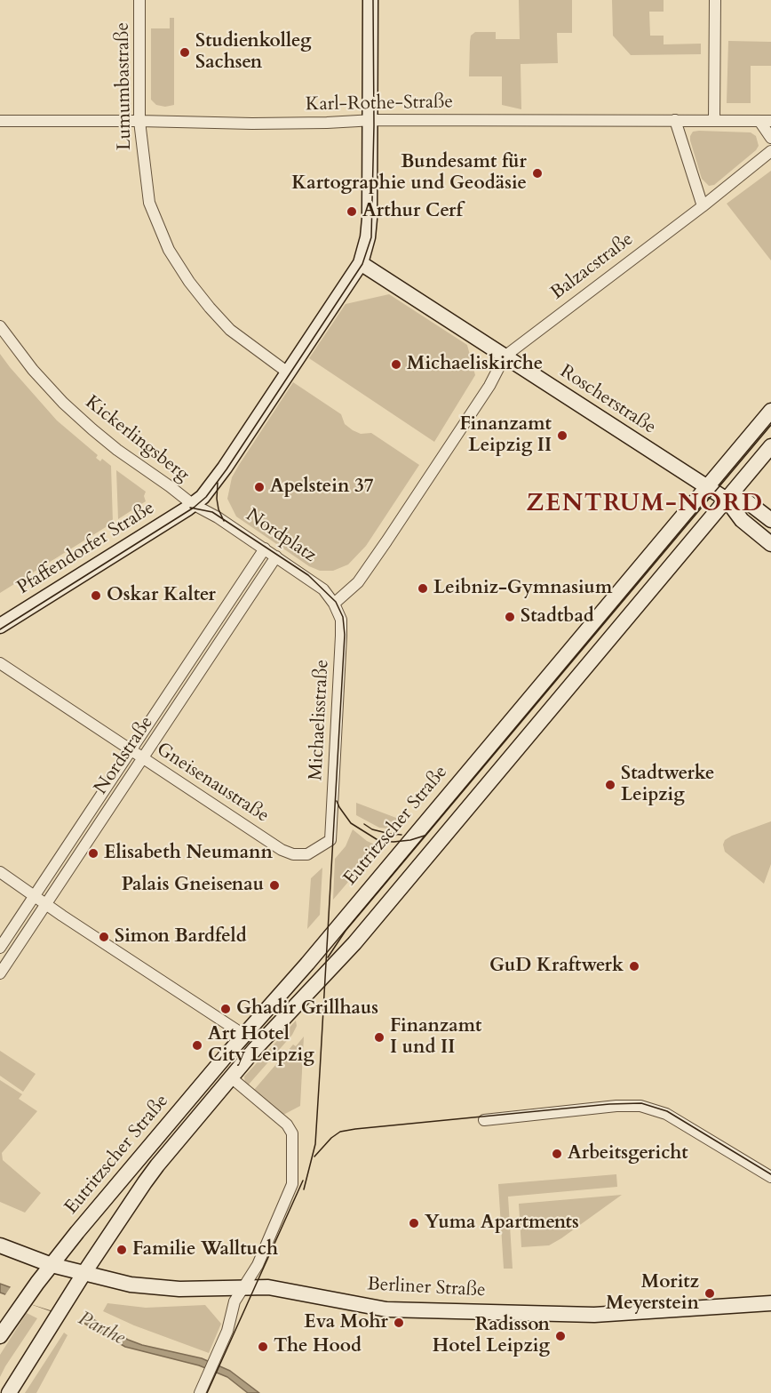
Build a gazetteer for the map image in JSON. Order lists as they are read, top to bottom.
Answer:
{
  "streets": {
    "main road": [
      "Roscherstraße",
      "Pfaffendorfer Straße",
      "Eutritzscher Straße",
      "Berliner Straße"
    ],
    "street": [
      "Lumumbastraße",
      "Karl-Rothe-Straße",
      "Balzacstraße",
      "Kickerlingsberg",
      "Nordplatz",
      "Michaelisstraße",
      "Nordstraße",
      "Gneisenaustraße"
    ]
  },
  "crossings": [
    ["Lumumbastraße", "Karl-Rothe-Straße"],
    ["Balzacstraße", "Roscherstraße"],
    ["Roscherstraße", "Eutritzscher Straße"],
    ["Kickerlingsberg", "Nordplatz"],
    ["Kickerlingsberg", "Pfaffendorfer Straße"],
    ["Nordplatz", "Pfaffendorfer Straße"],
    ["Nordplatz", "Michaelisstraße"],
    ["Nordplatz", "Nordstraße"],
    ["Michaelisstraße", "Gneisenaustraße"],
    ["Nordstraße", "Gneisenaustraße"],
    ["Eutritzscher Straße", "Berliner Straße"]
  ],
  "districts": ["ZENTRUM-NORD"],
  "water": ["Parthe"],
  "places": [
    "Studienkolleg Sachsen",
    "Bundesamt für Kartographie und Geodäsie",
    "Arthur Cerf",
    "Michaeliskirche",
    "Finanzamt Leipzig II",
    "Apelstein 37",
    "Leibniz-Gymnasium",
    "Oskar Kalter",
    "Stadtbad",
    "Stadtwerke Leipzig",
    "Elisabeth Neumann",
    "Palais Gneisenau",
    "Simon Bardfeld",
    "GuD Kraftwerk",
    "Ghadir Grillhaus",
    "Finanzamt I und II",
    "Art Hotel City Leipzig",
    "Arbeitsgericht",
    "Yuma Apartments",
    "Familie Walltuch",
    "Moritz Meyerstein",
    "Eva Mohr",
    "Radisson Hotel Leipzig",
    "The Hood"
  ]
}
